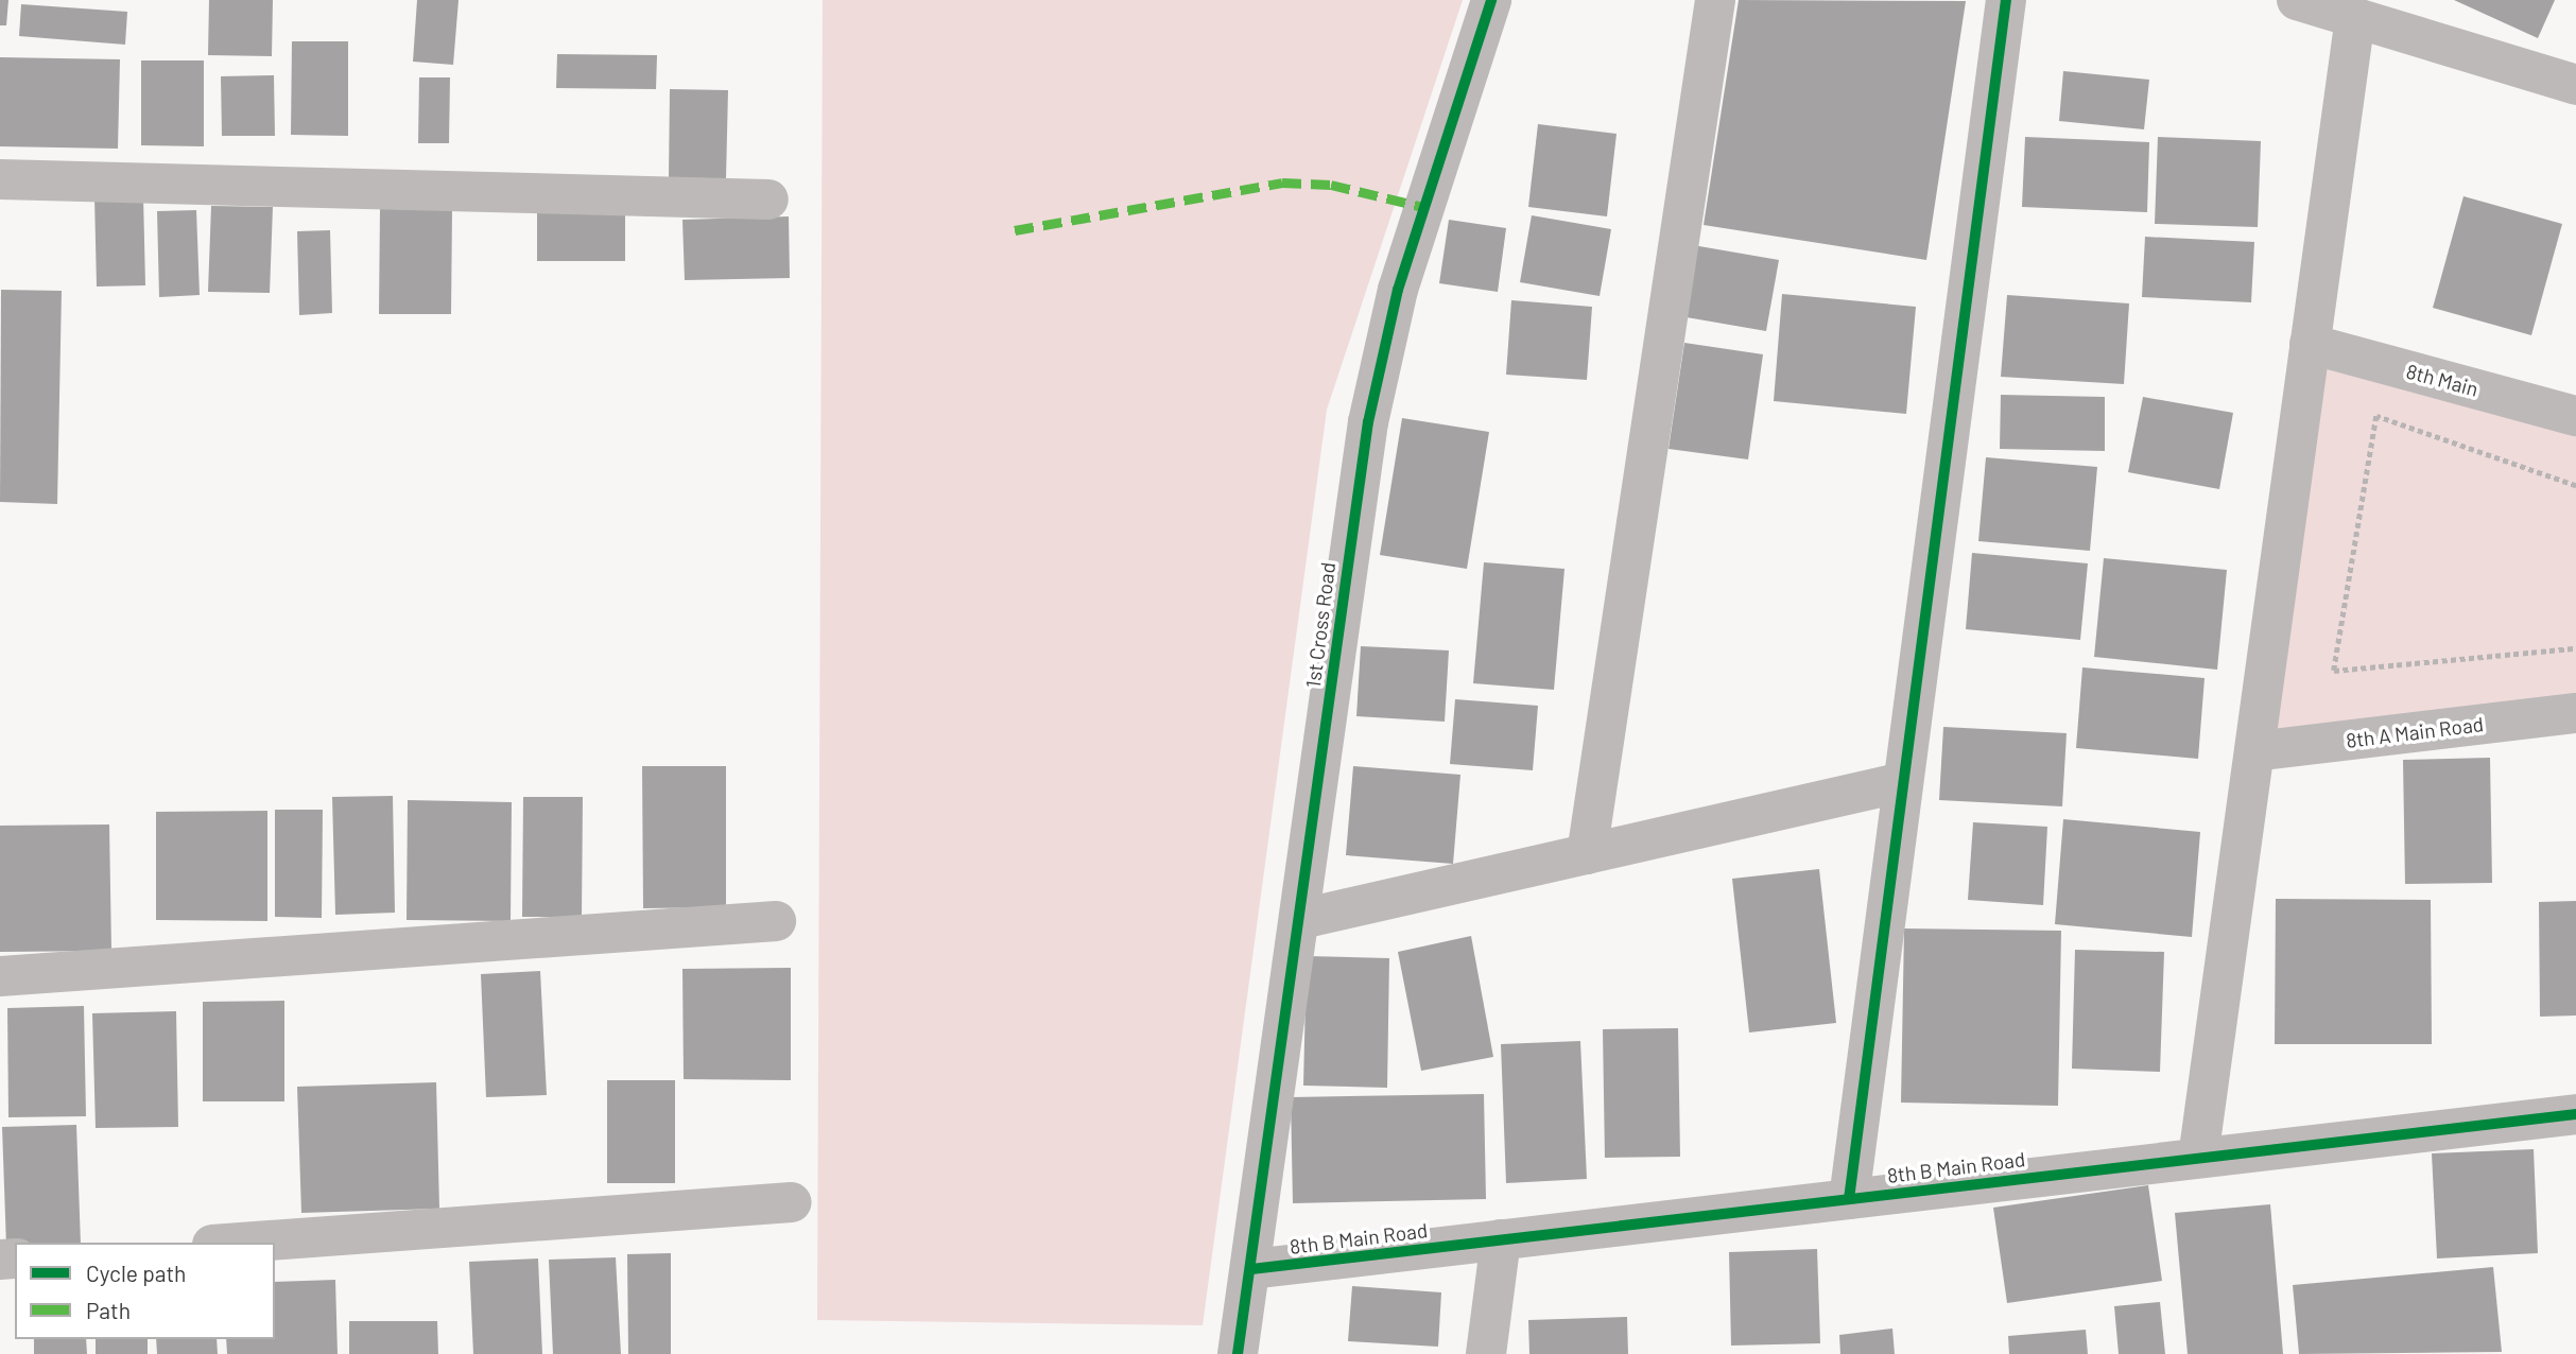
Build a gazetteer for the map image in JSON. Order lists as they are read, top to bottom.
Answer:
{
  "streets": {
    "street": [
      "8th Main",
      "1st Cross Road",
      "8th A Main Road",
      "8th B Main Road"
    ]
  },
  "crossings": [
    ["1st Cross Road", "8th B Main Road"]
  ],
  "legend": ["Cycle path", "Path"]
}
